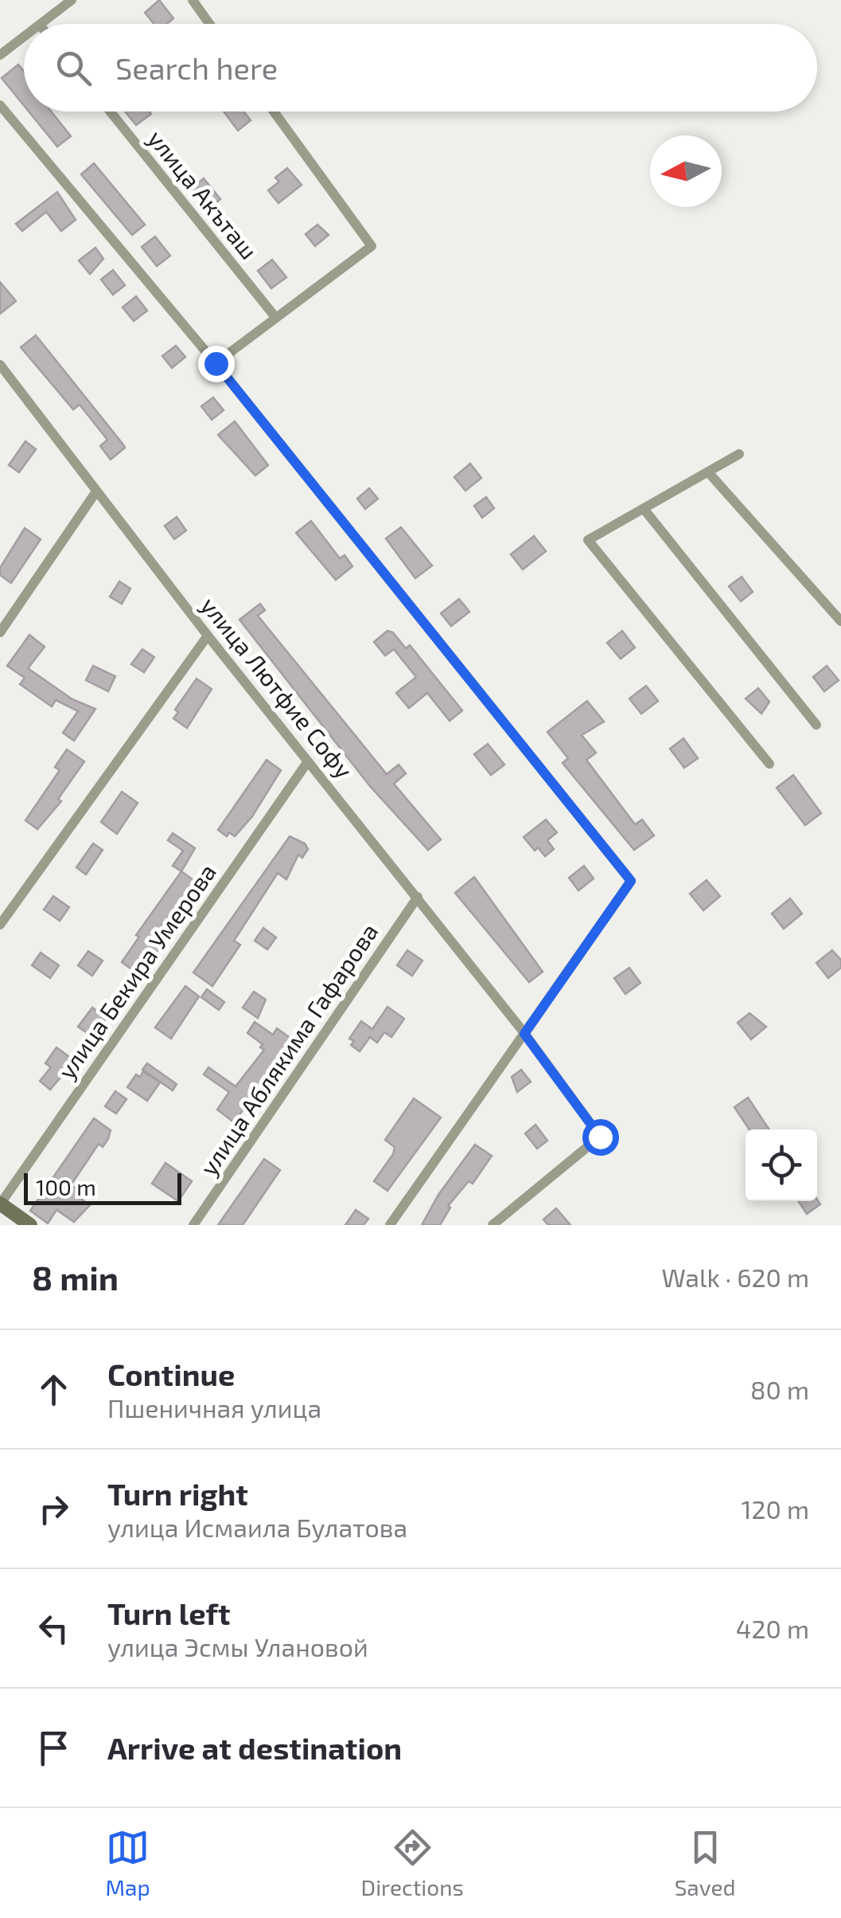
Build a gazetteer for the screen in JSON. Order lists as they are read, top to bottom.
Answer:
{
  "streets": {
    "street": [
      "улица Акъташ",
      "улица Лютфие Софу",
      "улица Бекира Умерова",
      "улица Аблякима Гафарова"
    ]
  },
  "crossings": [
    ["улица Лютфие Софу", "улица Бекира Умерова"],
    ["улица Лютфие Софу", "улица Аблякима Гафарова"]
  ],
  "scale_bar": "100 m",
  "north": "left",
  "page": {
    "search": "Search here",
    "scale": "100 m",
    "heading": ["8 min", "Walk · 620 m"],
    "list": [
      ["Continue", "Пшеничная улица", "80 m"],
      ["Turn right", "улица Исмаила Булатова", "120 m"],
      ["Turn left", "улица Эсмы Улановой", "420 m"],
      "Arrive at destination"
    ],
    "nav": ["Map", "Directions", "Saved"]
  }
}
